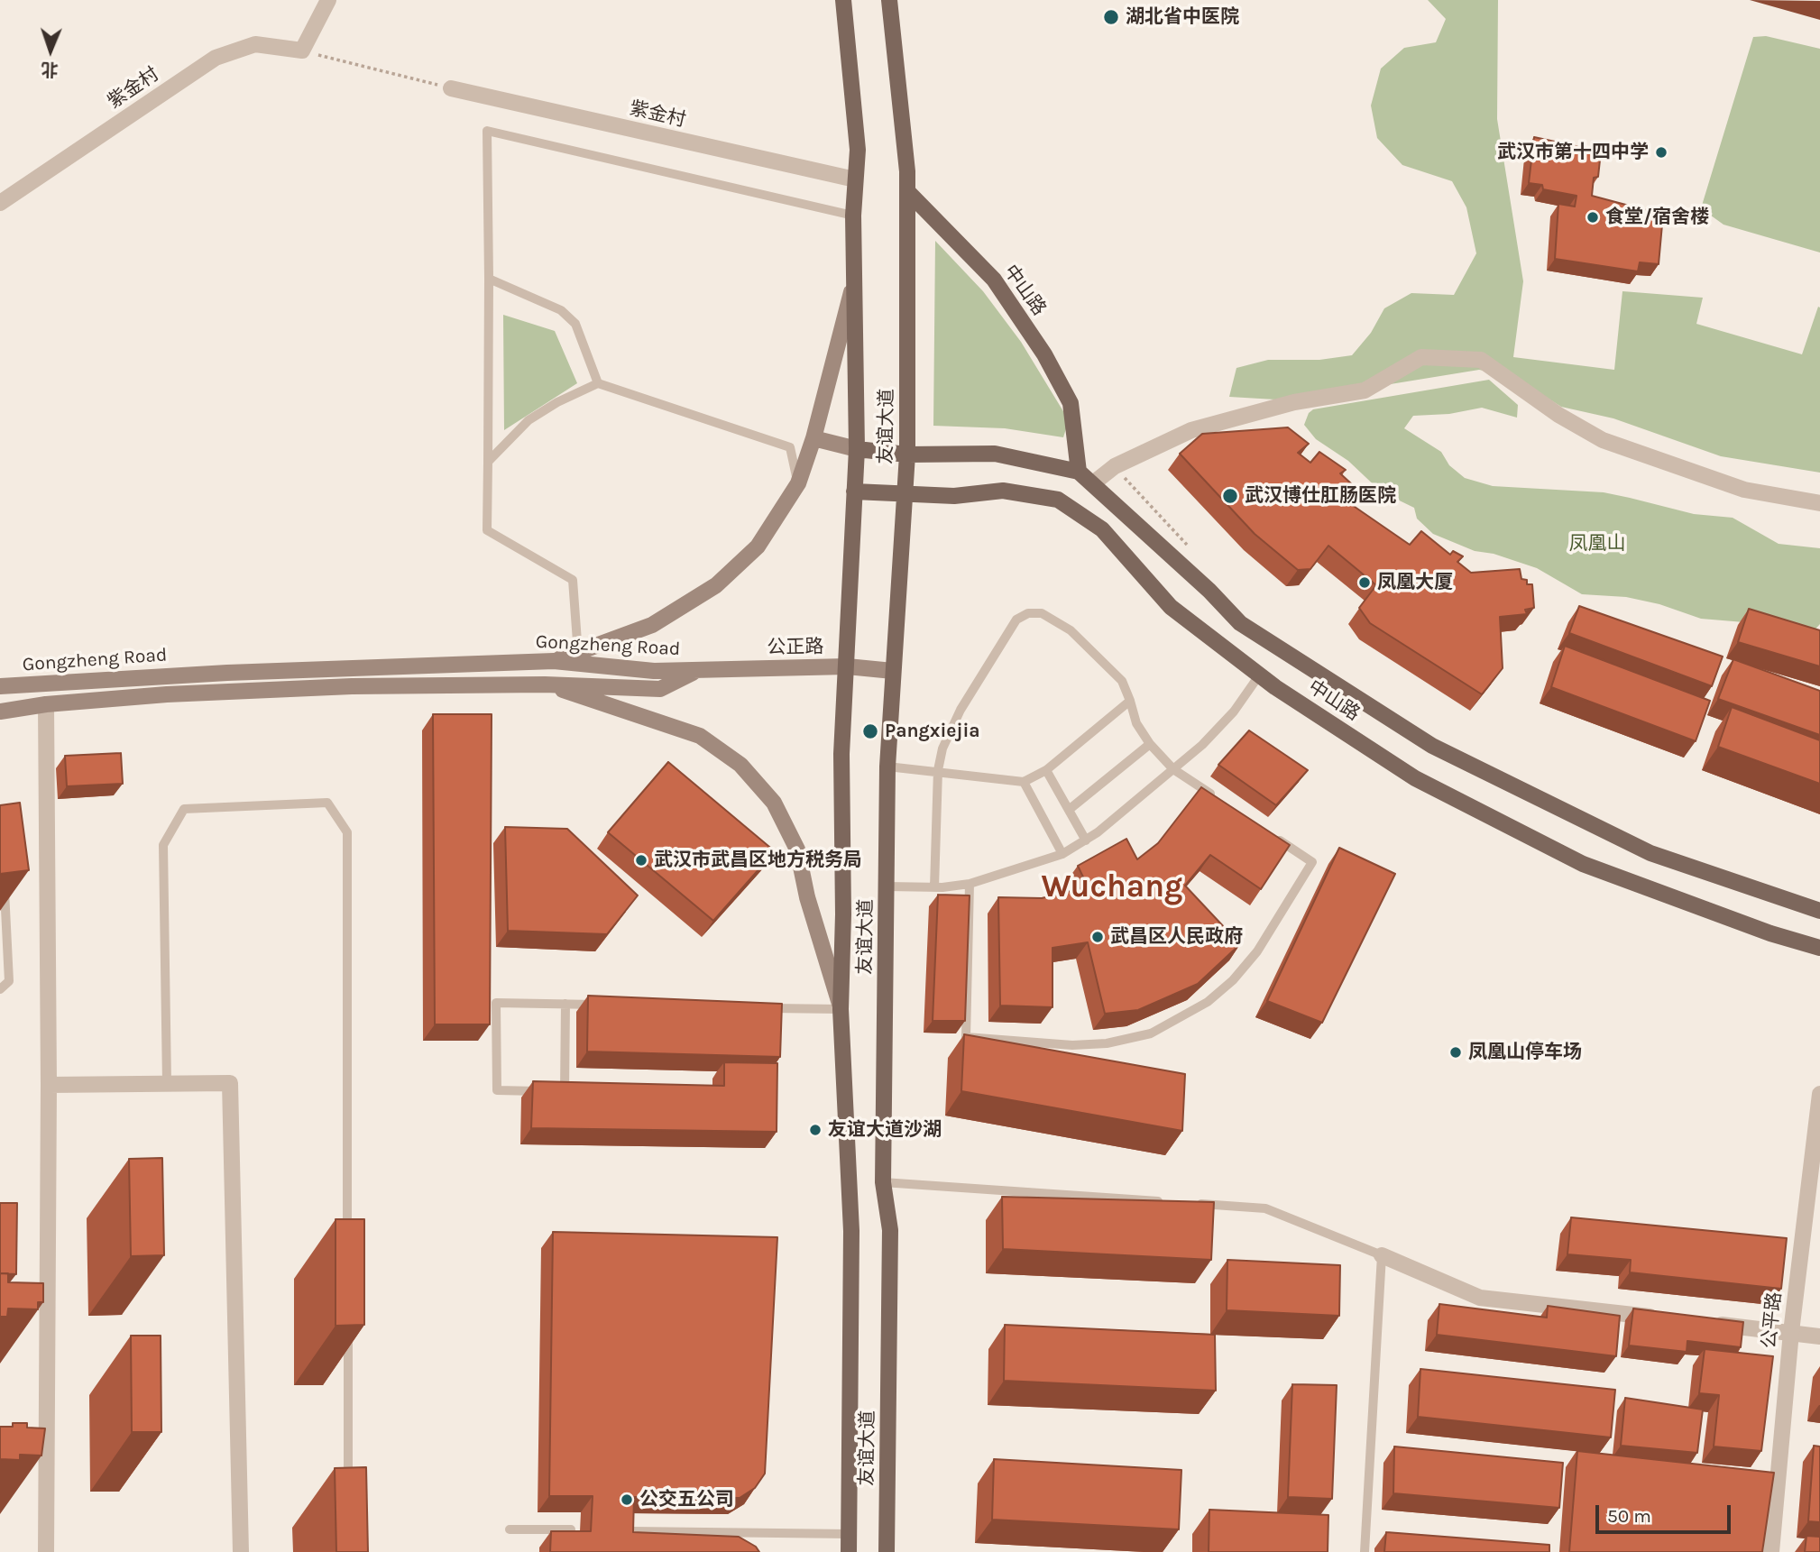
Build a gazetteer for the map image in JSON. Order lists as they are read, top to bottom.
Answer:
{
  "streets": {
    "main road": [
      "中山路",
      "友谊大道",
      "Gongzheng Road",
      "公正路"
    ],
    "street": ["紫金村", "公平路"]
  },
  "crossings": [
    ["中山路", "友谊大道"],
    ["友谊大道", "公正路"],
    ["Gongzheng Road", "公正路"]
  ],
  "districts": ["Wuchang"],
  "parks": ["凤凰山"],
  "places": [
    "湖北省中医院",
    "武汉市第十四中学",
    "食堂/宿舍楼",
    "武汉博仕肛肠医院",
    "凤凰大厦",
    "Pangxiejia",
    "武汉市武昌区地方税务局",
    "武昌区人民政府",
    "凤凰山停车场",
    "友谊大道沙湖",
    "公交五公司"
  ],
  "scale_bar": "50 m",
  "north": "bottom"
}
